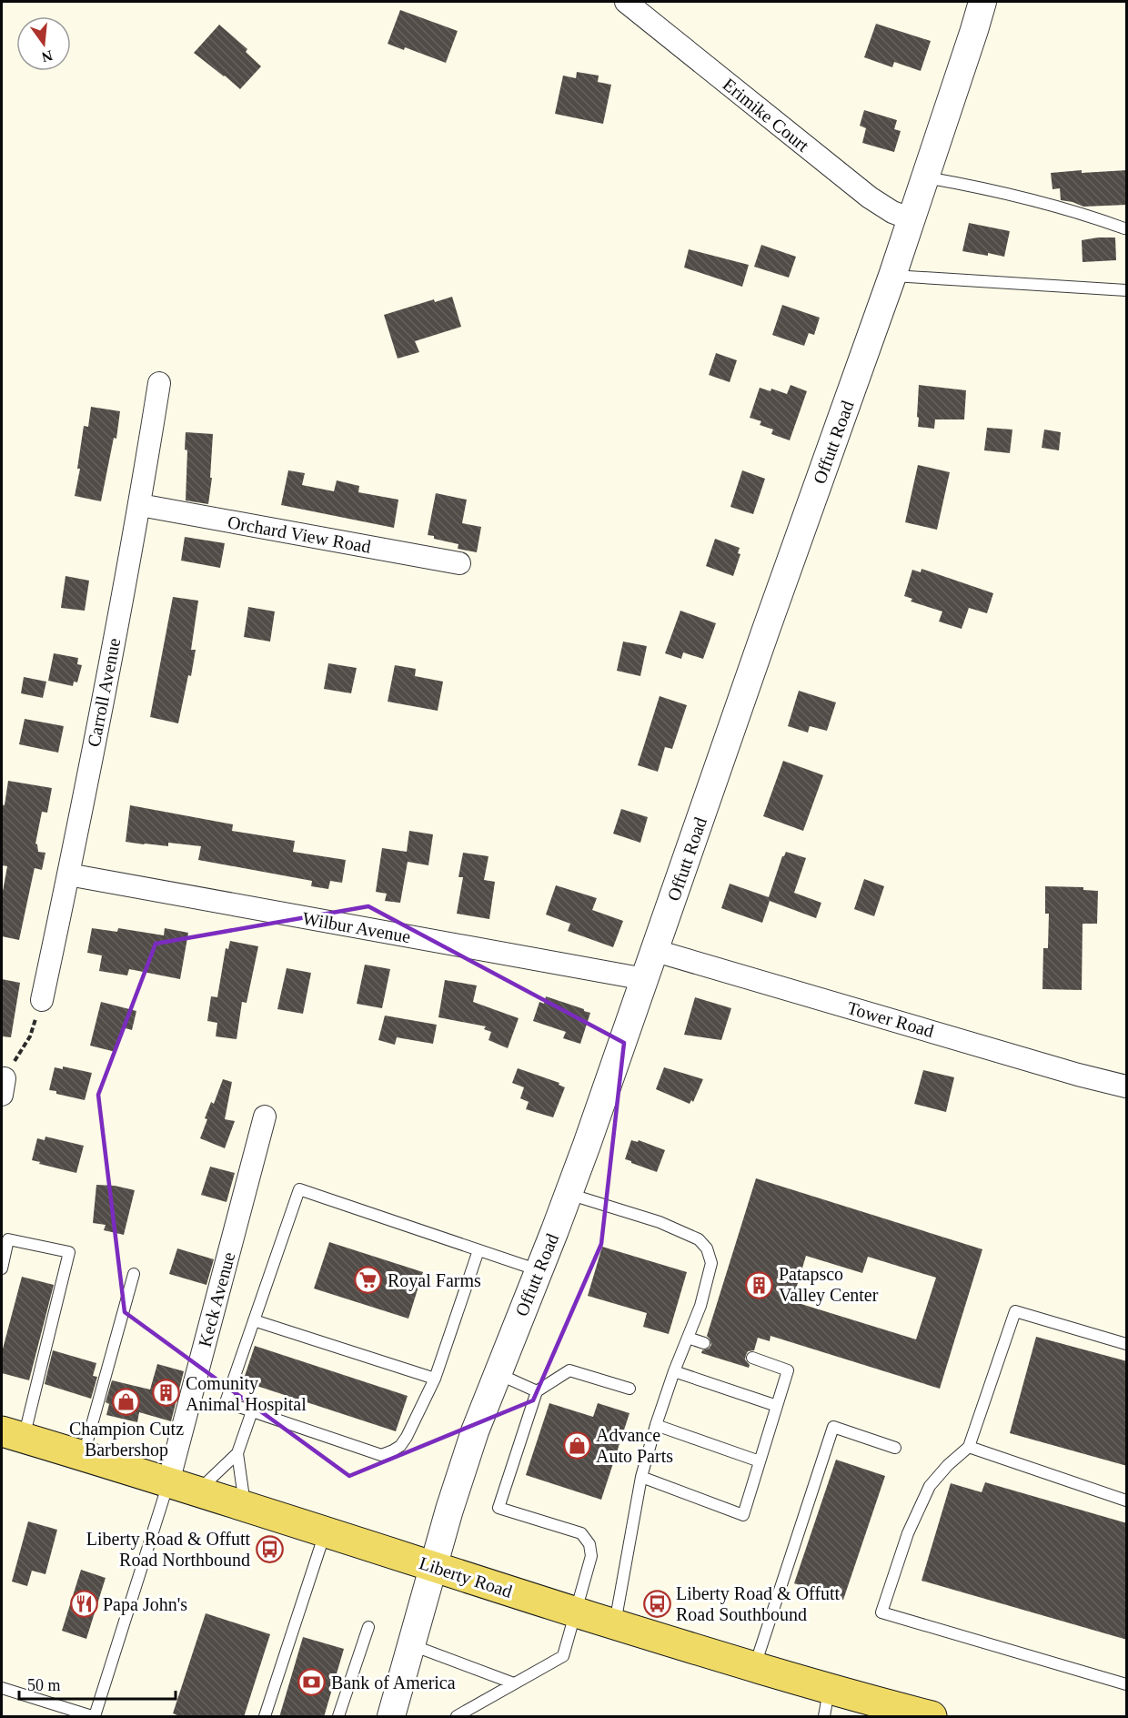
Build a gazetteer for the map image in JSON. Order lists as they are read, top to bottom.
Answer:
{
  "streets": {
    "main road": ["Liberty Road"],
    "street": [
      "Erimike Court",
      "Offutt Road",
      "Orchard View Road",
      "Carroll Avenue",
      "Wilbur Avenue",
      "Tower Road",
      "Keck Avenue"
    ]
  },
  "crossings": [
    ["Erimike Court", "Offutt Road"],
    ["Offutt Road", "Wilbur Avenue"],
    ["Offutt Road", "Tower Road"],
    ["Offutt Road", "Liberty Road"],
    ["Orchard View Road", "Carroll Avenue"],
    ["Carroll Avenue", "Wilbur Avenue"],
    ["Keck Avenue", "Liberty Road"]
  ],
  "places": {
    "supermarket": ["Royal Farms"],
    "building": ["Patapsco Valley Center", "Comunity Animal Hospital"],
    "shop": ["Champion Cutz Barbershop", "Advance Auto Parts"],
    "bus stop": ["Liberty Road & Offutt Road Northbound", "Liberty Road & Offutt Road Southbound"],
    "restaurant": ["Papa John's"],
    "bank": ["Bank of America"]
  },
  "scale_bar": "50 m",
  "north": "bottom"
}
